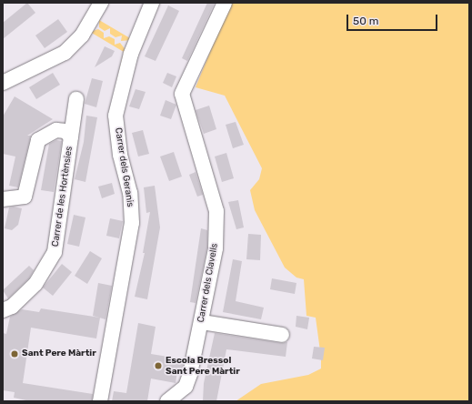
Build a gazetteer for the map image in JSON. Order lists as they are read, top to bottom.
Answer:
{
  "streets": {
    "street": ["Carrer dels Geranis", "Carrer de les Hortènsies", "Carrer dels Clavells"]
  },
  "places": ["Sant Pere Màrtir", "Escola Bressol Sant Pere Màrtir"],
  "scale_bar": "50 m"
}
